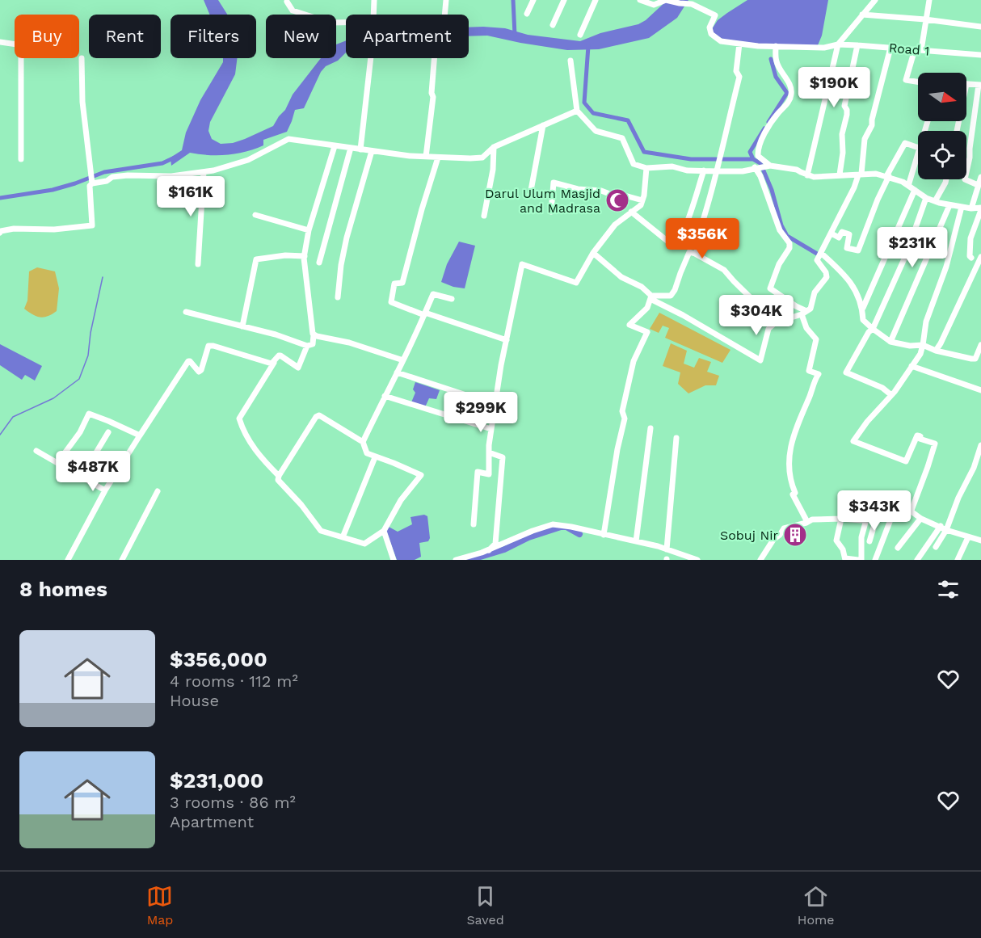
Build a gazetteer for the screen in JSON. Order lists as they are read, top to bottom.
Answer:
{
  "streets": {
    "street": ["Road 1"]
  },
  "places": {
    "mosque": ["Darul Ulum Masjid and Madrasa"],
    "building": ["Sobuj Nir"]
  },
  "north": "right",
  "page": {
    "chip": [
      "Buy",
      "Rent",
      "Filters",
      "New",
      "Apartment"
    ],
    "price": [
      "$190K",
      "$161K",
      "$356K",
      "$231K",
      "$304K",
      "$299K",
      "$487K",
      "$343K"
    ],
    "heading": "8 homes",
    "list": [
      {
        "name": "$356,000",
        "note": "4 rooms · 112 m² · House"
      },
      {
        "name": "$231,000",
        "note": "3 rooms · 86 m² · Apartment"
      }
    ],
    "tabs": ["Map", "Saved", "Home"]
  }
}
